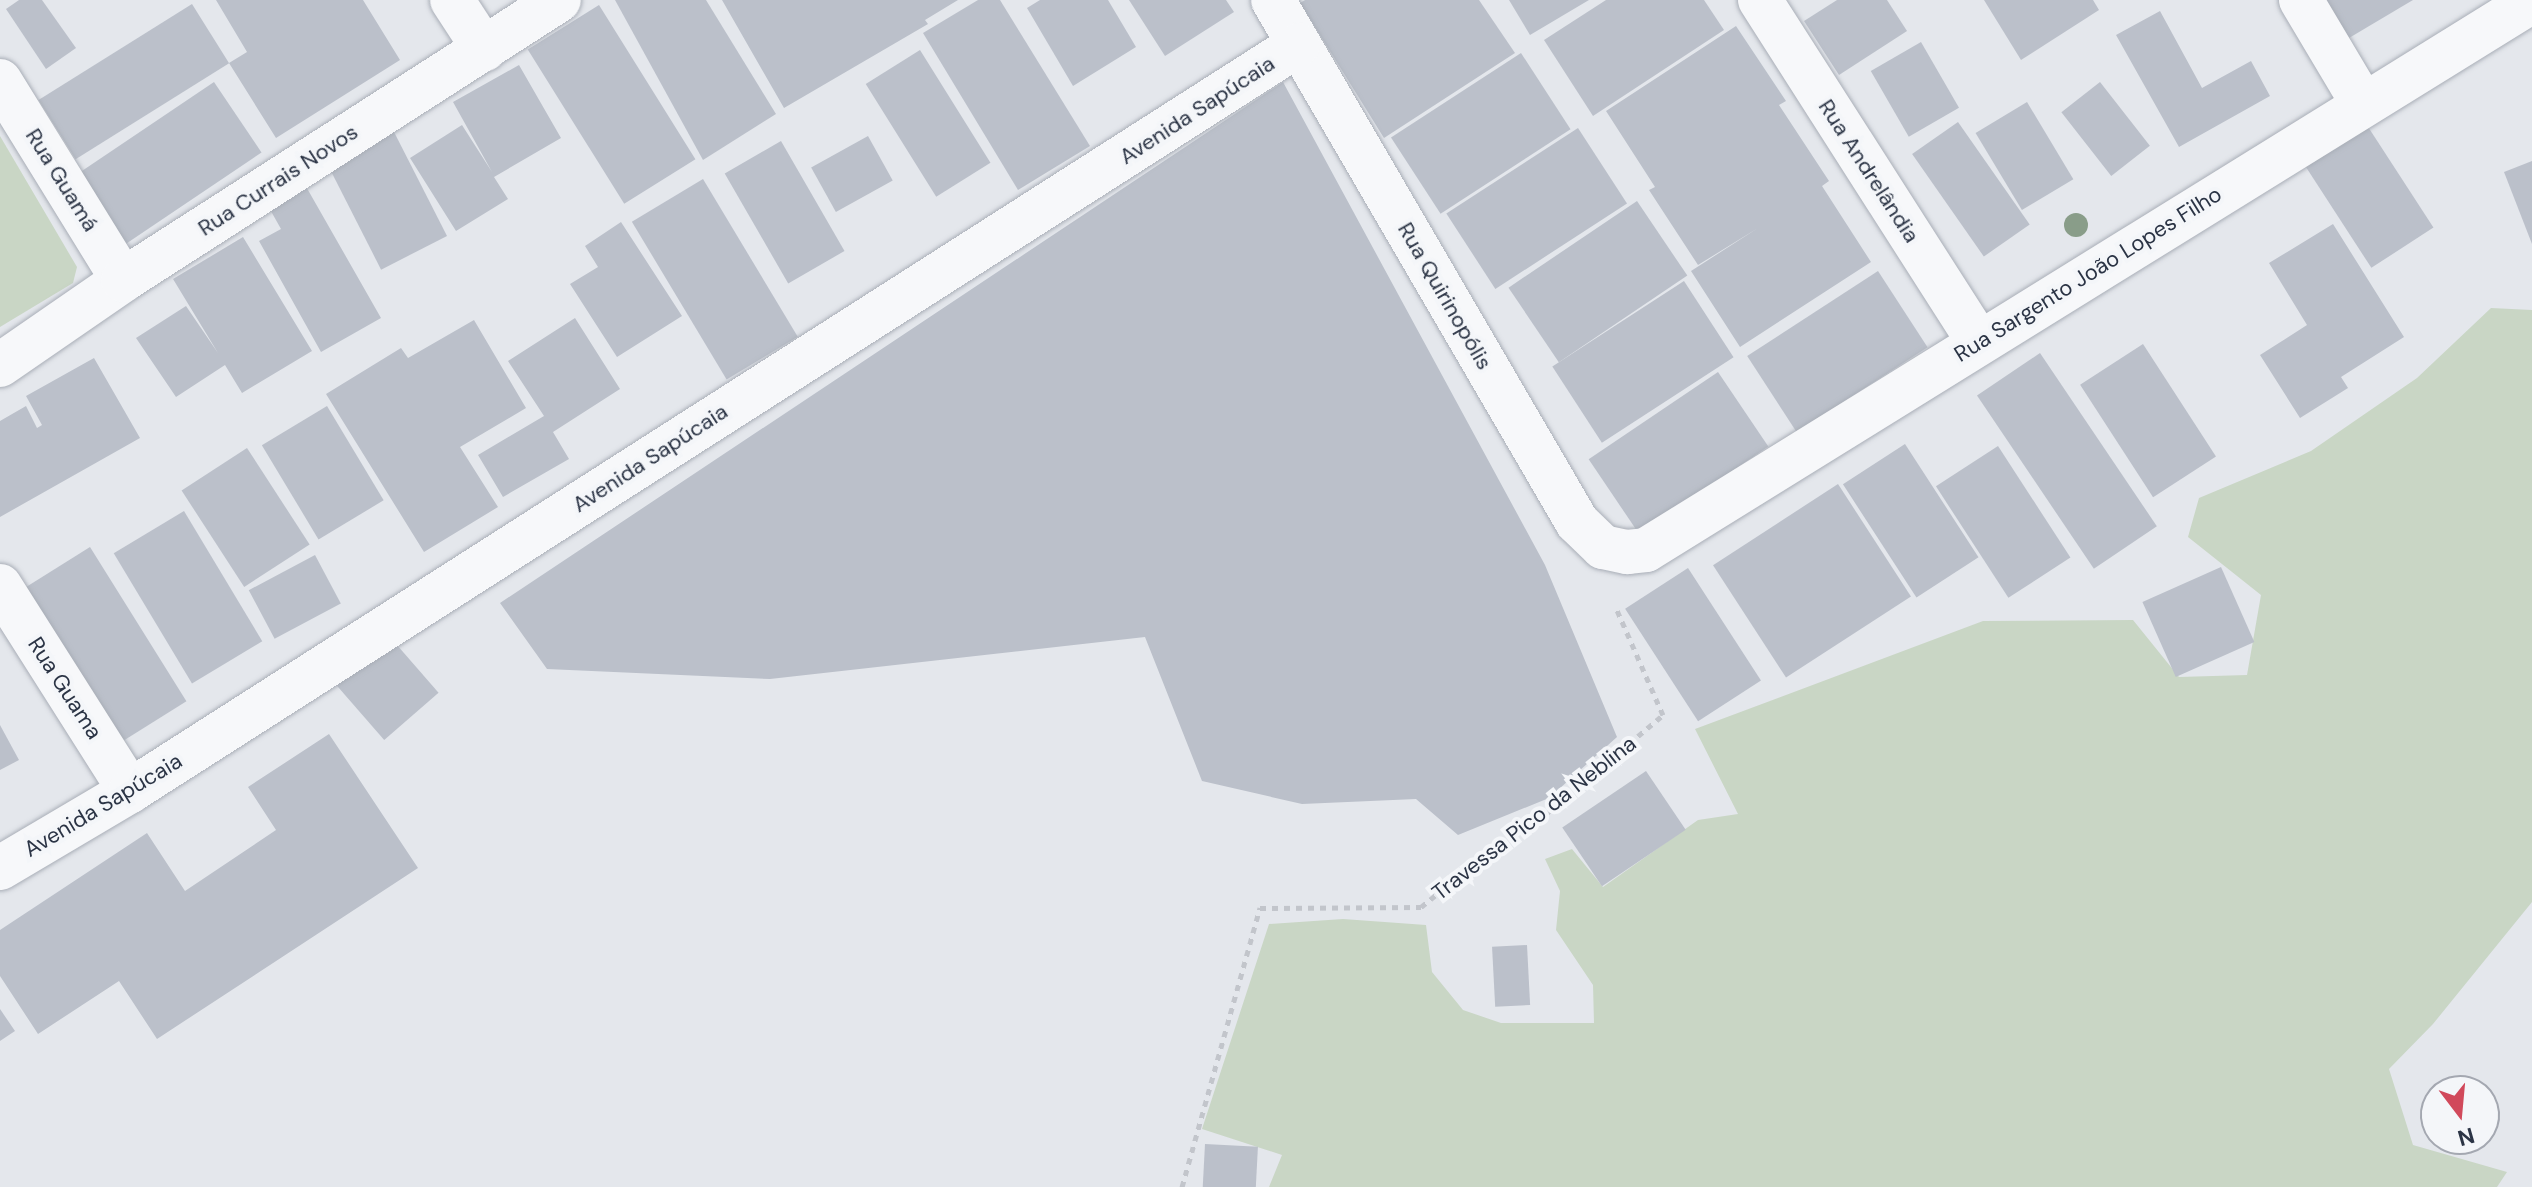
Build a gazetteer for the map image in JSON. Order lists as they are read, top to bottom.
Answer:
{
  "streets": {
    "street": [
      "Avenida Sapúcaia",
      "Rua Andrelândia",
      "Rua Guamá",
      "Rua Currais Novos",
      "Rua Sargento João Lopes Filho",
      "Rua Quirinopólis",
      "Rua Guama"
    ],
    "path": ["Travessa Pico da Neblina"]
  },
  "crossings": [
    ["Avenida Sapúcaia", "Rua Quirinopólis"],
    ["Avenida Sapúcaia", "Rua Guama"],
    ["Rua Andrelândia", "Rua Sargento João Lopes Filho"],
    ["Rua Guamá", "Rua Currais Novos"],
    ["Rua Sargento João Lopes Filho", "Rua Quirinopólis"],
    ["Rua Sargento João Lopes Filho", "Travessa Pico da Neblina"],
    ["Rua Quirinopólis", "Travessa Pico da Neblina"]
  ],
  "north": "bottom"
}
